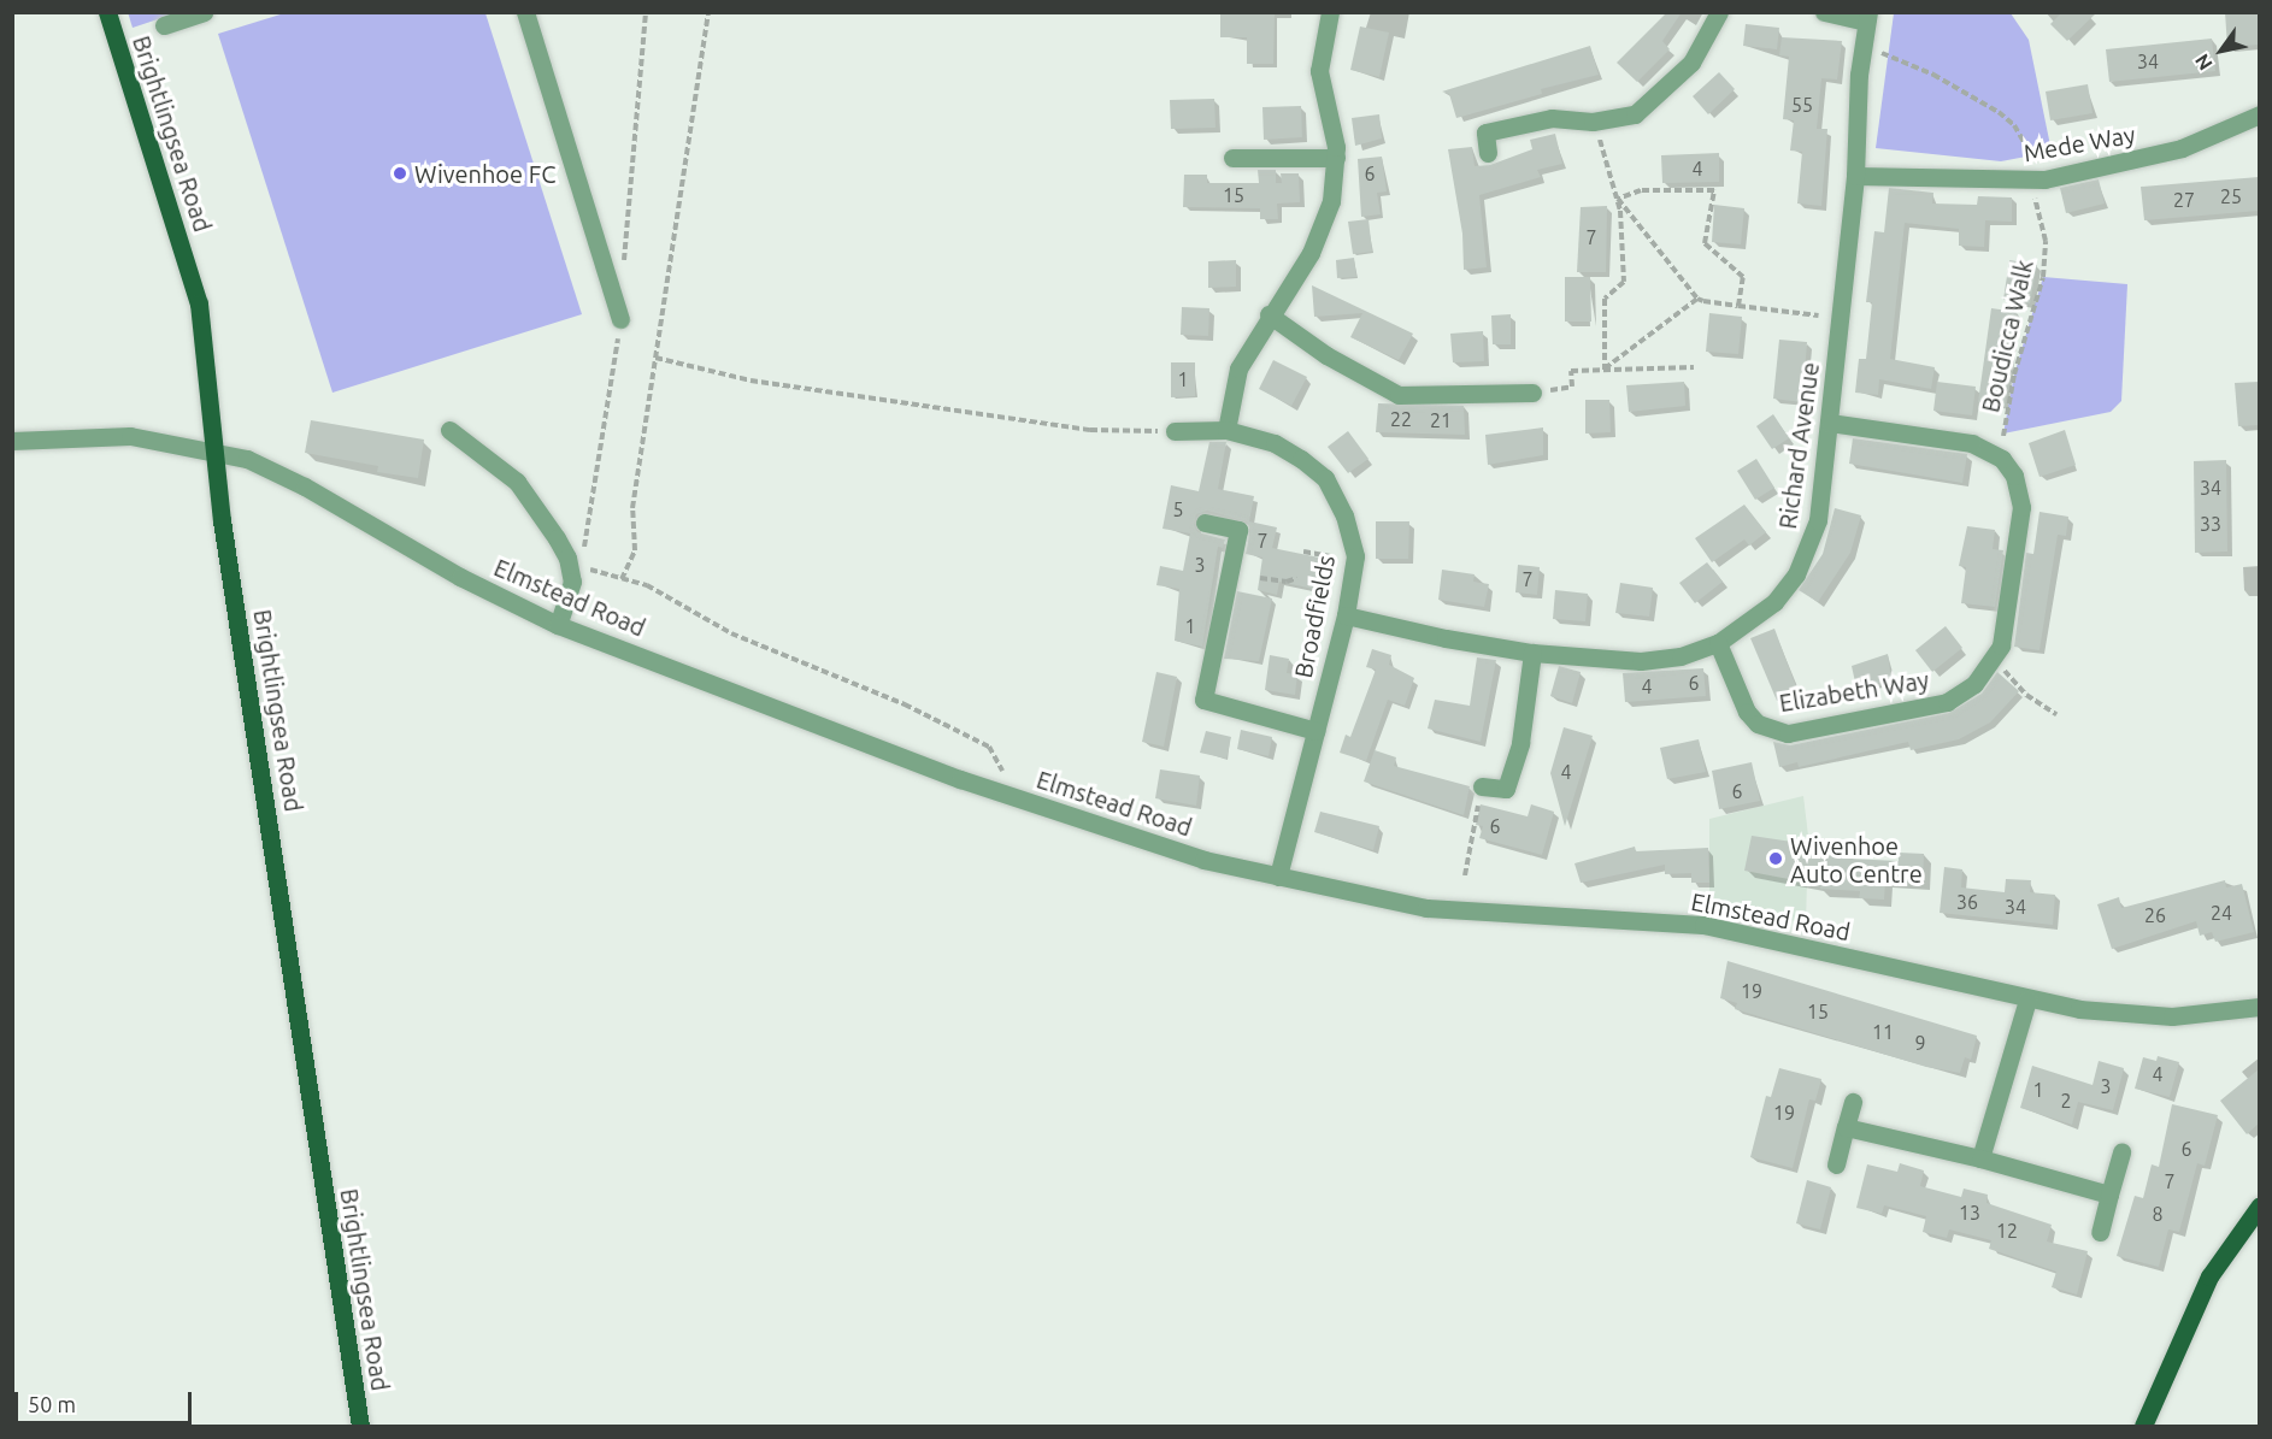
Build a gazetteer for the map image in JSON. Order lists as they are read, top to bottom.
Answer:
{
  "streets": {
    "main road": ["Brightlingsea Road"],
    "street": [
      "Mede Way",
      "Richard Avenue",
      "Elmstead Road",
      "Broadfields",
      "Elizabeth Way"
    ],
    "path": ["Boudicca Walk"]
  },
  "crossings": [
    ["Brightlingsea Road", "Elmstead Road"],
    ["Mede Way", "Boudicca Walk"],
    ["Mede Way", "Richard Avenue"],
    ["Boudicca Walk", "Richard Avenue"],
    ["Boudicca Walk", "Elizabeth Way"],
    ["Richard Avenue", "Broadfields"],
    ["Richard Avenue", "Elizabeth Way"],
    ["Elmstead Road", "Broadfields"]
  ],
  "places": ["Wivenhoe FC", "Wivenhoe Auto Centre"],
  "house_numbers": [
    "34",
    "55",
    "4",
    "6",
    "15",
    "25",
    "27",
    "7",
    "1",
    "22",
    "21",
    "34",
    "5",
    "33",
    "7",
    "3",
    "7",
    "1",
    "6",
    "4",
    "4",
    "6",
    "6",
    "36",
    "34",
    "24",
    "26",
    "19",
    "15",
    "11",
    "9",
    "4",
    "3",
    "1",
    "2",
    "19",
    "6",
    "7",
    "13",
    "8",
    "12"
  ],
  "scale_bar": "50 m",
  "north": "bottom left"
}
